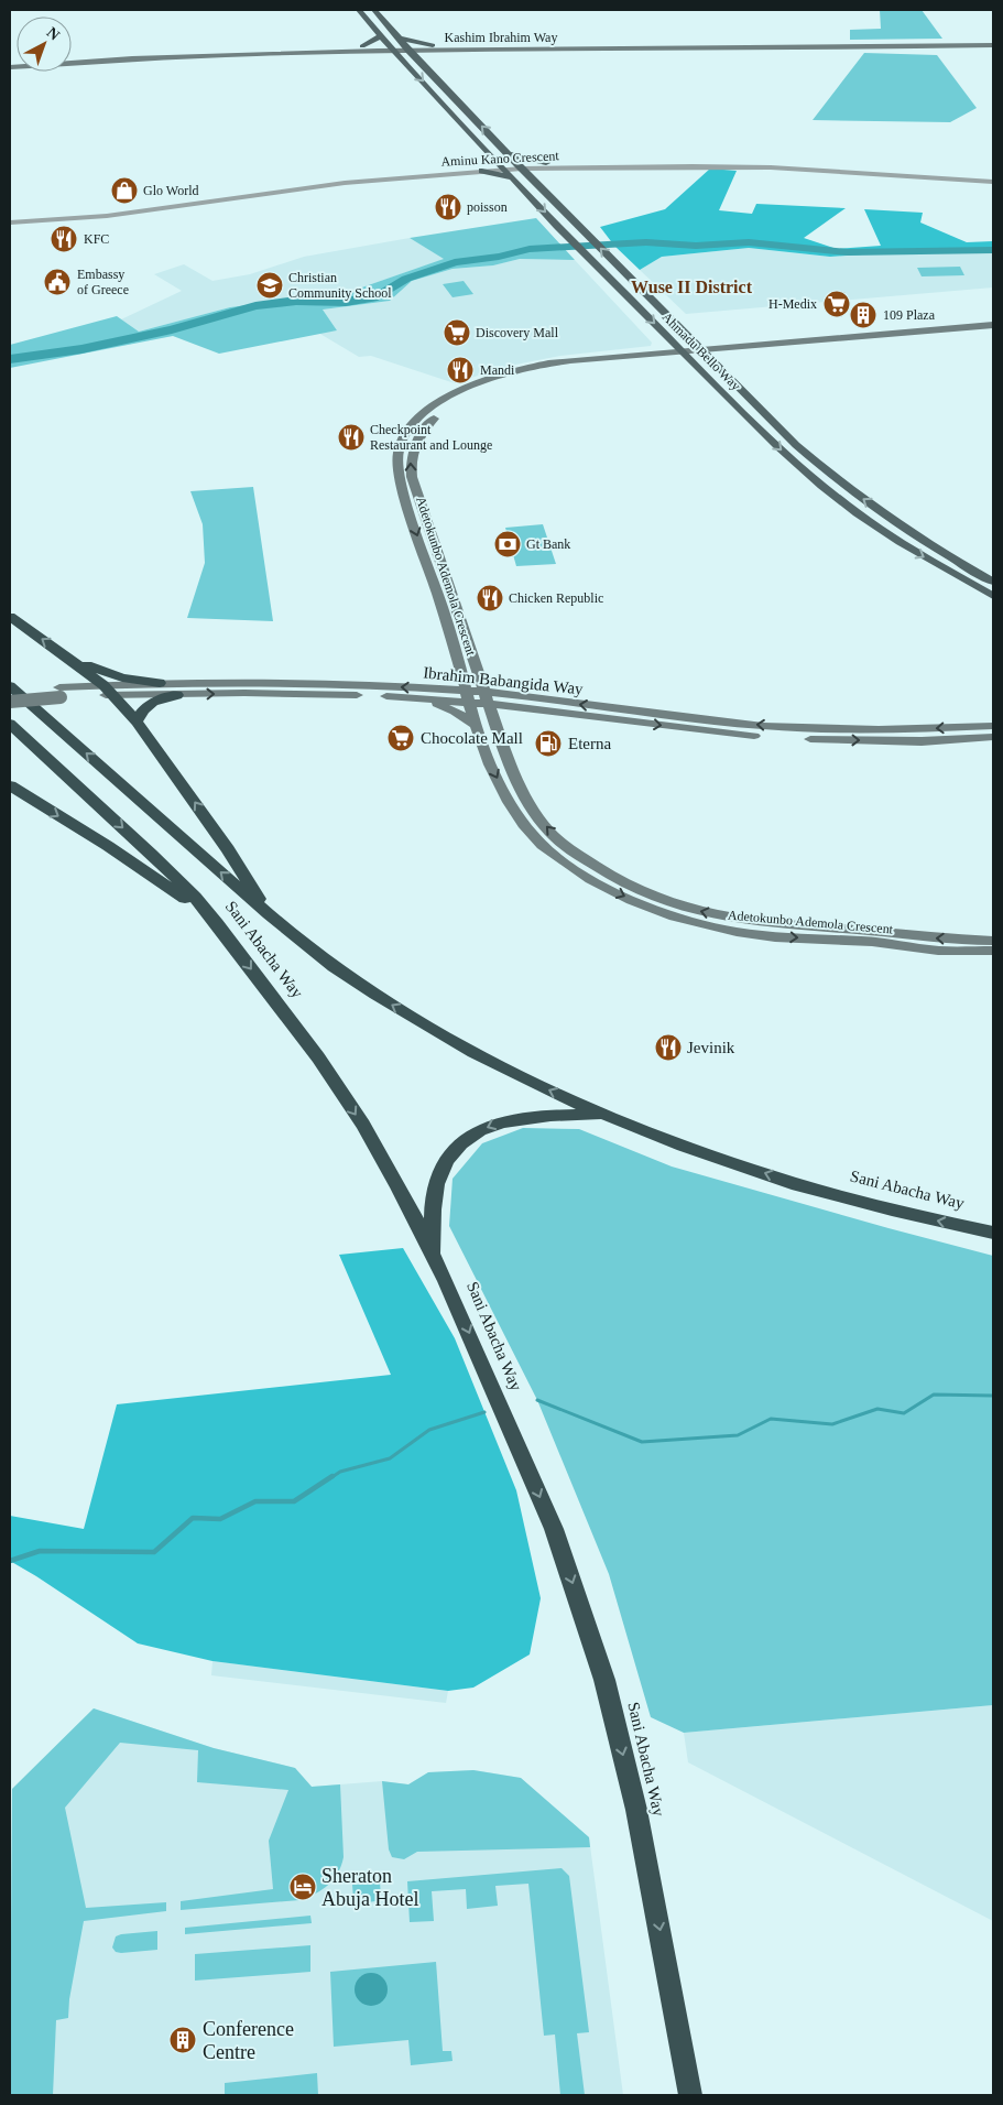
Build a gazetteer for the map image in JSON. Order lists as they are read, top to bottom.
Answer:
{
  "streets": {
    "highway": ["Sani Abacha Way"],
    "main road": [
      "Kashim Ibrahim Way",
      "Ahmadu Bello Way",
      "Adetokunbo Ademola Crescent",
      "Ibrahim Babangida Way"
    ],
    "street": ["Aminu Kano Crescent"]
  },
  "crossings": [
    ["Kashim Ibrahim Way", "Ahmadu Bello Way"],
    ["Aminu Kano Crescent", "Ahmadu Bello Way"],
    ["Ahmadu Bello Way", "Adetokunbo Ademola Crescent"],
    ["Adetokunbo Ademola Crescent", "Ibrahim Babangida Way"]
  ],
  "districts": ["Wuse II District"],
  "places": {
    "shop": ["Glo World"],
    "restaurant": [
      "poisson",
      "KFC",
      "Mandi",
      "Checkpoint Restaurant and Lounge",
      "Chicken Republic",
      "Jevinik"
    ],
    "public building": ["Embassy of Greece"],
    "school or university": ["Christian Community School"],
    "supermarket": ["H-Medix", "Discovery Mall", "Chocolate Mall"],
    "building": ["109 Plaza", "Conference Centre"],
    "bank": ["Gt Bank"],
    "fuel station": ["Eterna"],
    "hotel": ["Sheraton Abuja Hotel"]
  },
  "north": "top right"
}
